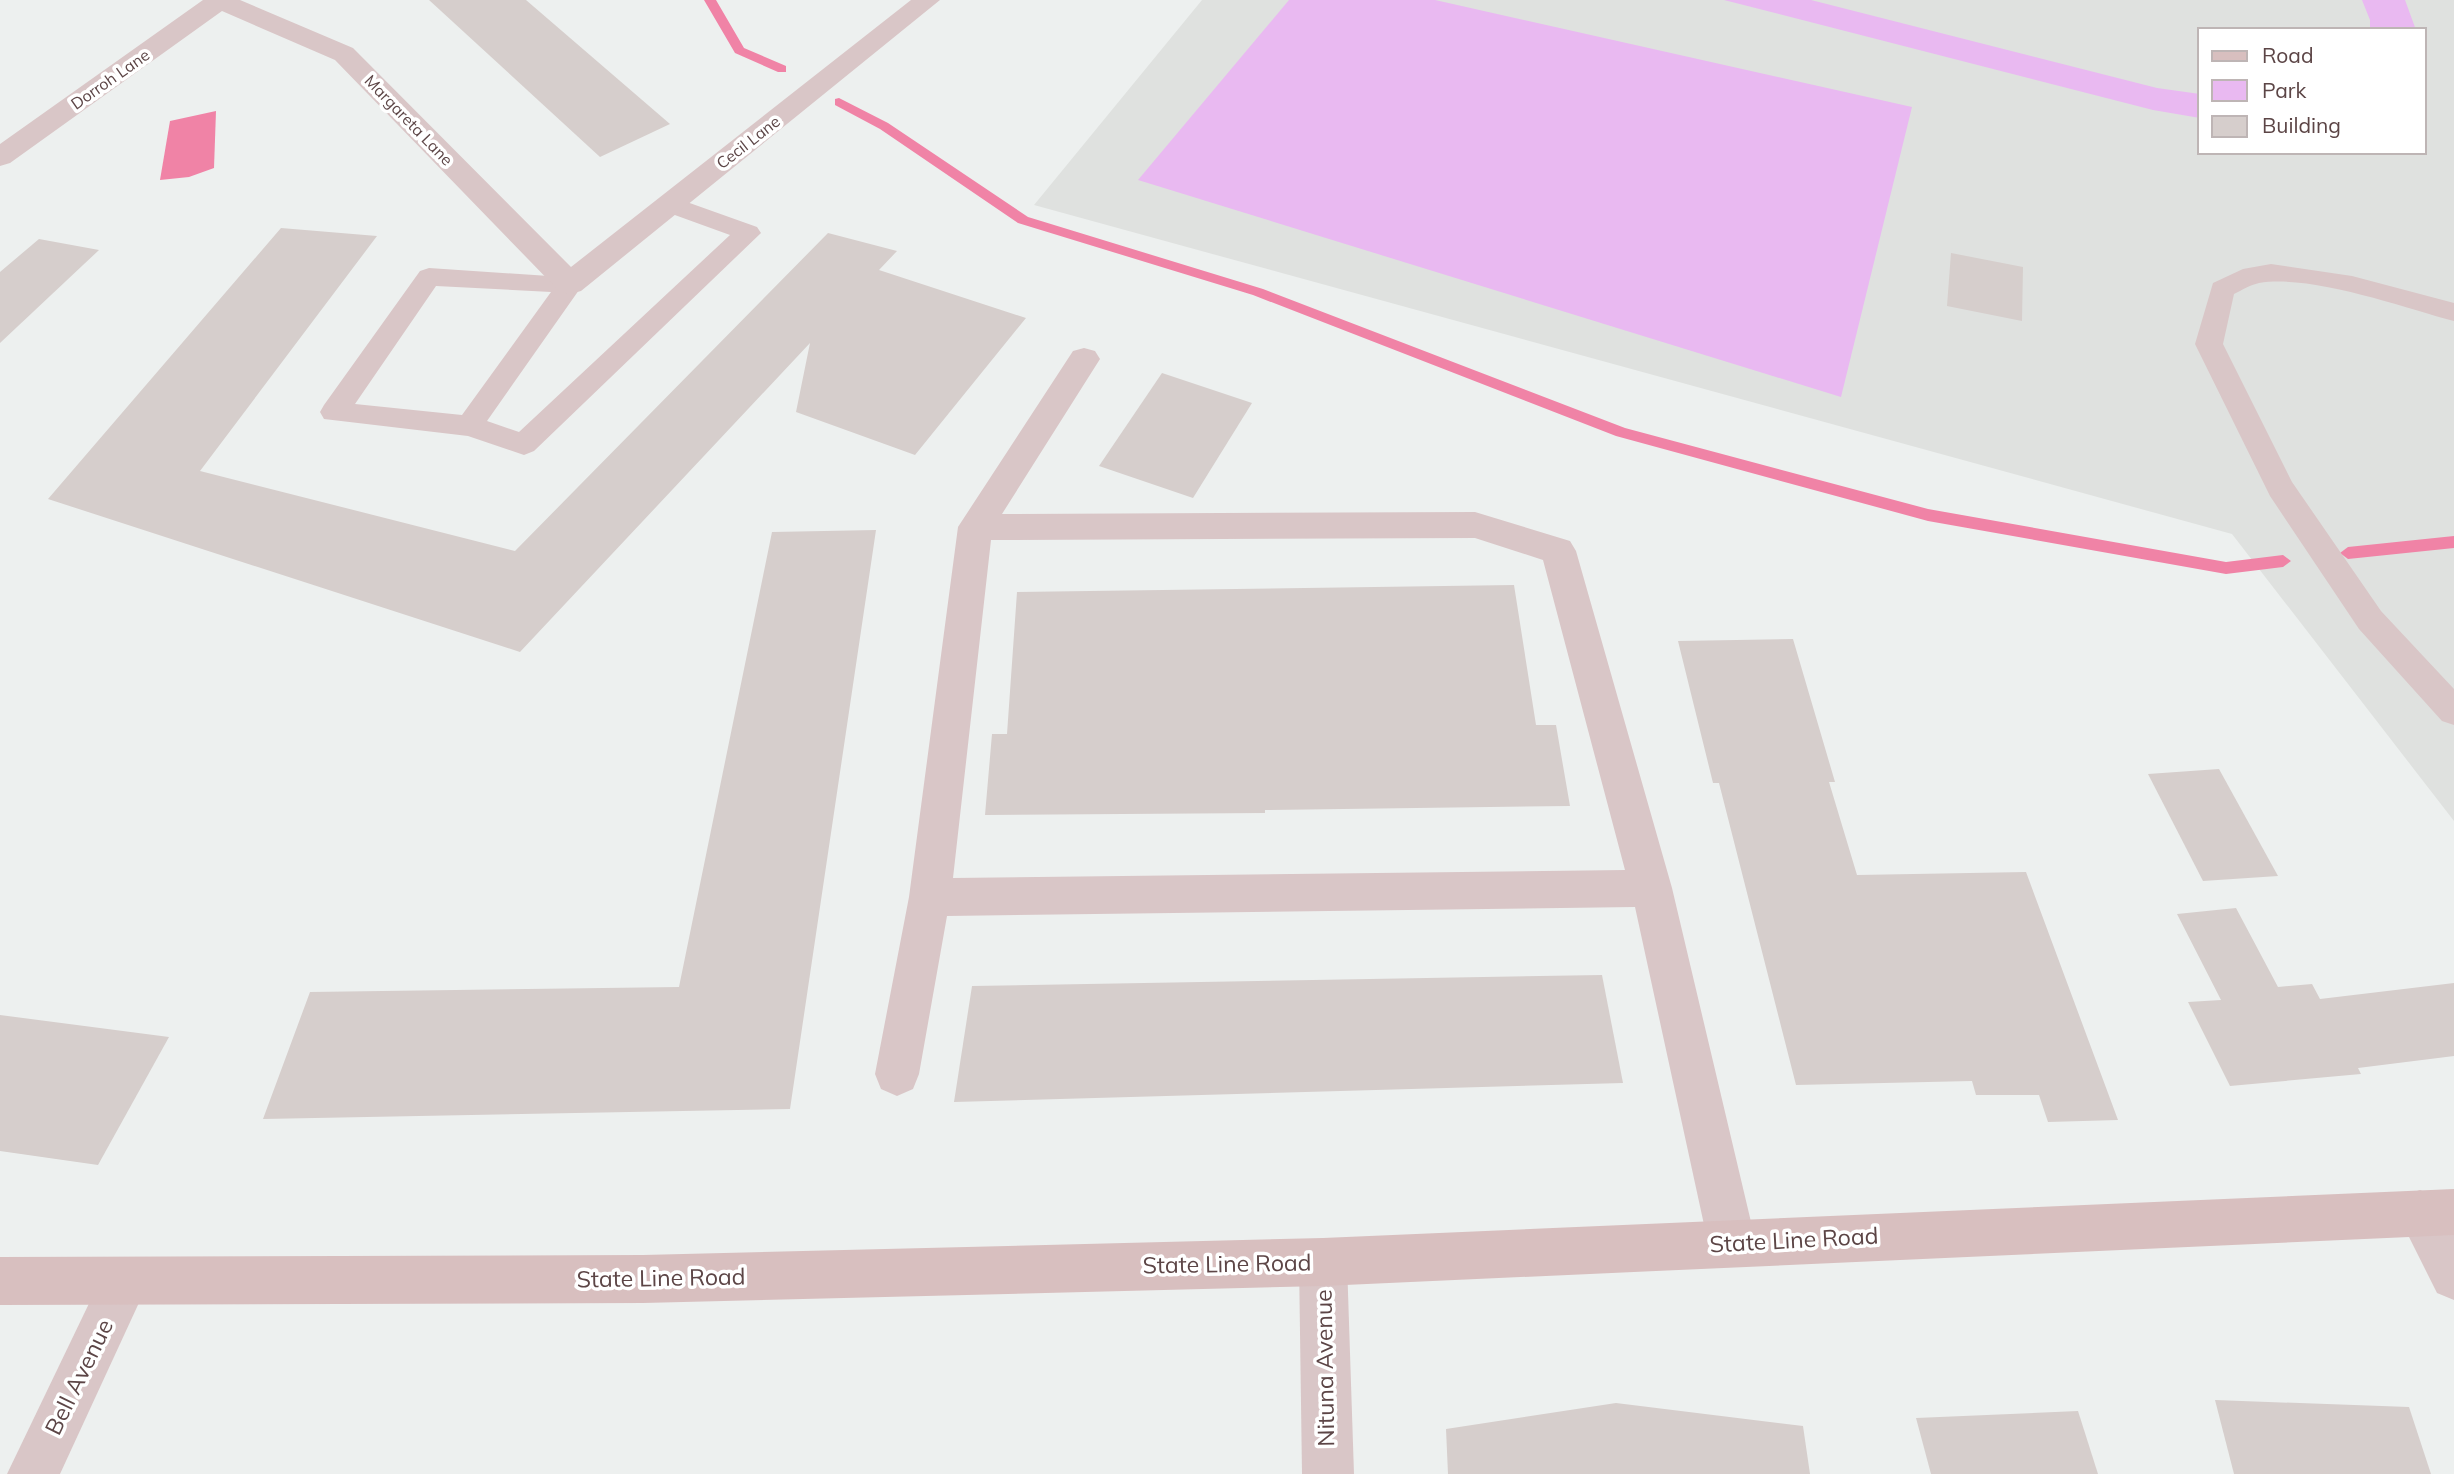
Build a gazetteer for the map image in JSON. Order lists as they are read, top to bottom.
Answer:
{
  "streets": {
    "street": [
      "Dorroh Lane",
      "Margareta Lane",
      "Cecil Lane",
      "State Line Road",
      "Nituna Avenue",
      "Bell Avenue"
    ]
  },
  "crossings": [
    ["Dorroh Lane", "Margareta Lane"],
    ["Margareta Lane", "Cecil Lane"],
    ["State Line Road", "Nituna Avenue"],
    ["State Line Road", "Bell Avenue"]
  ],
  "legend": ["Road", "Park", "Building"]
}
